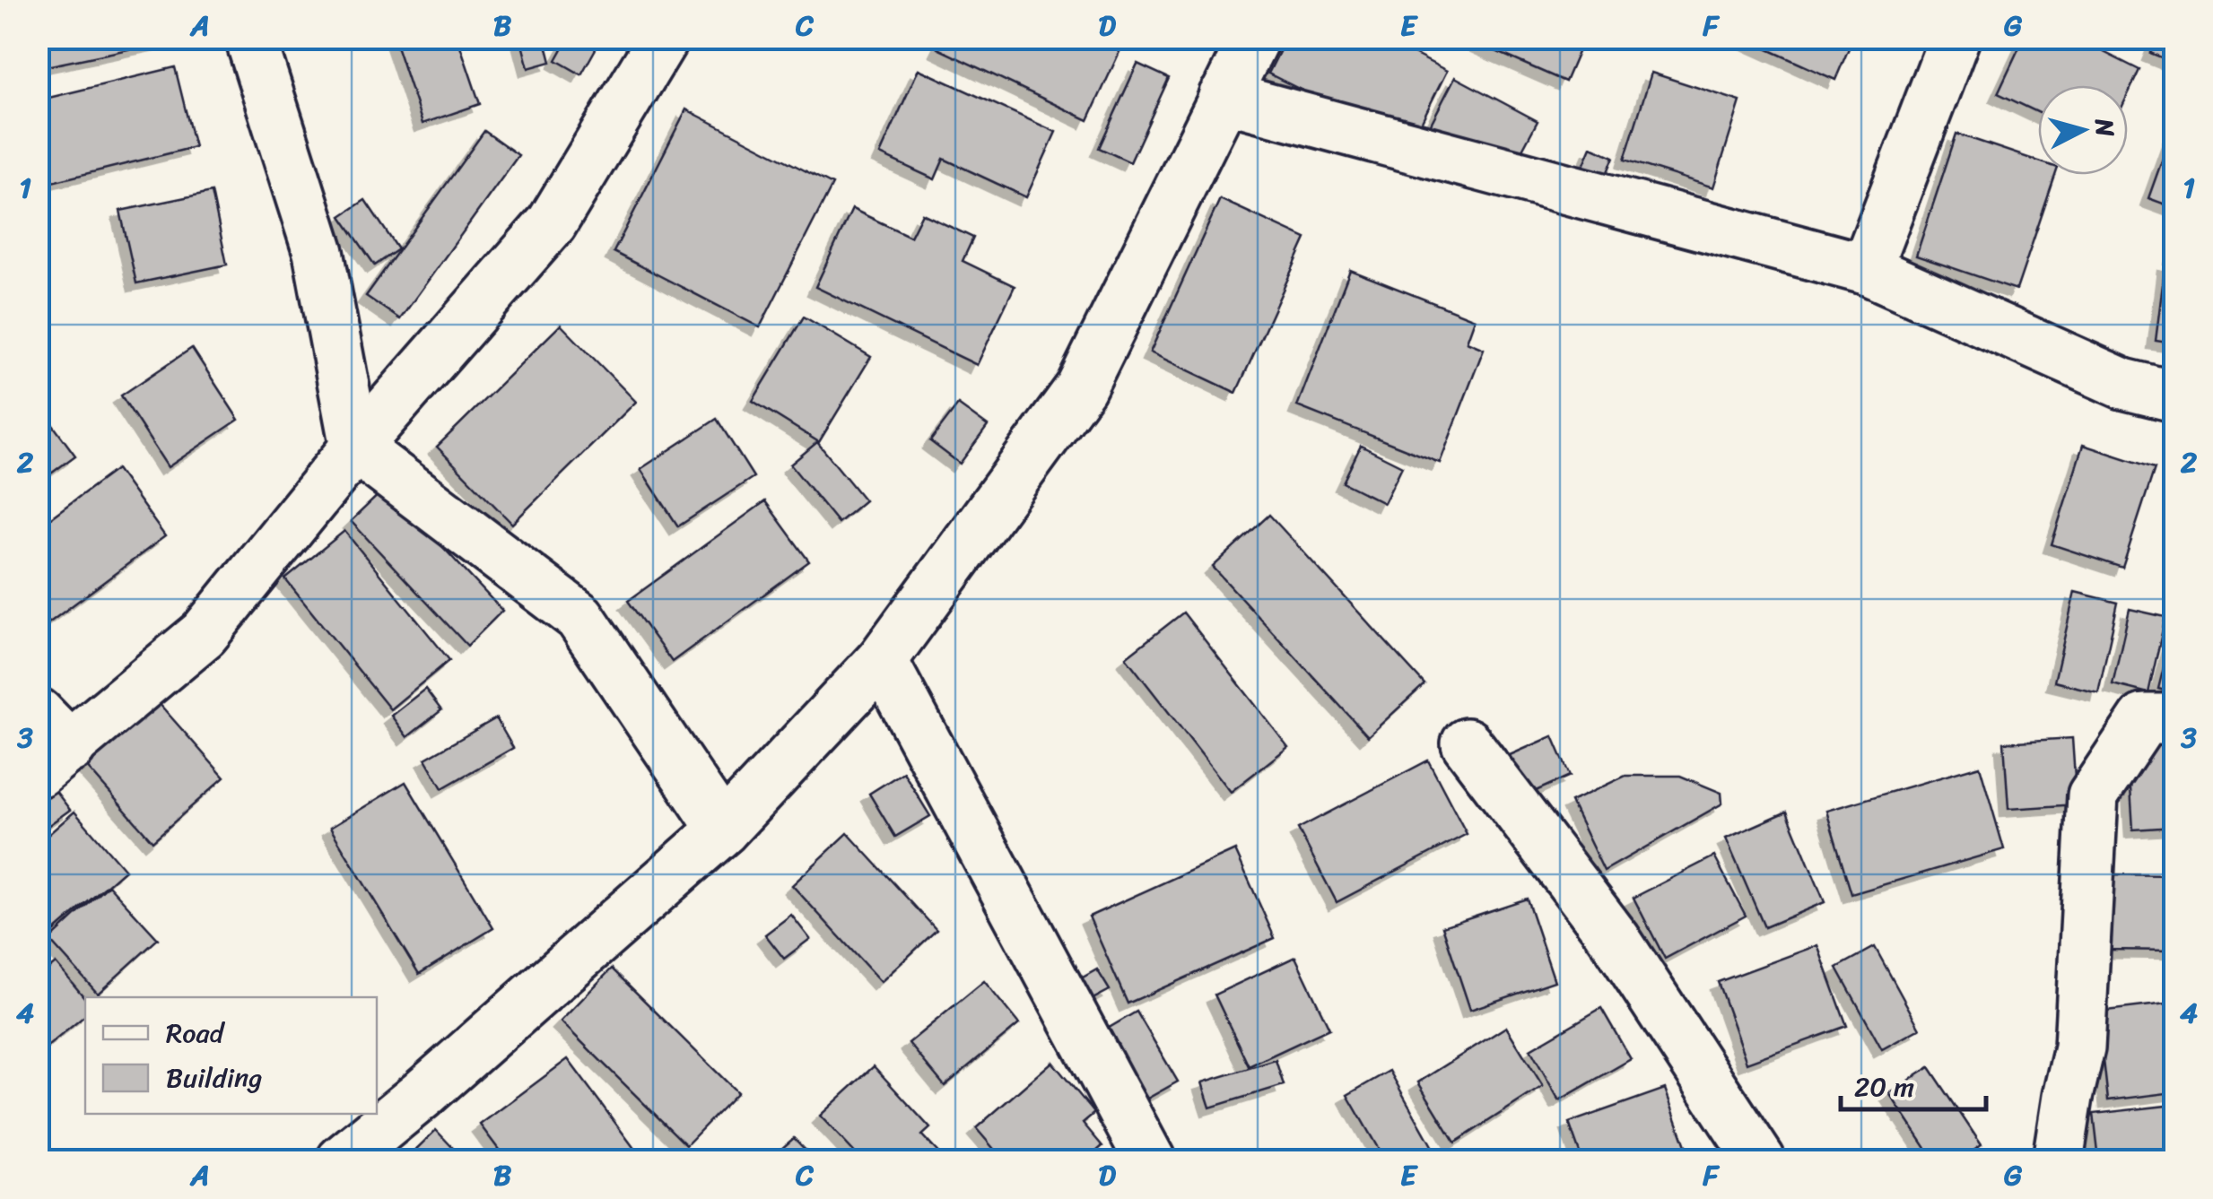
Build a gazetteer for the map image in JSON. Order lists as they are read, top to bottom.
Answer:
{
  "legend": ["Road", "Building"],
  "scale_bar": "20 m",
  "north": "right",
  "grid": {
    "columns": [
      "A",
      "B",
      "C",
      "D",
      "E",
      "F",
      "G"
    ],
    "rows": [
      "1",
      "2",
      "3",
      "4"
    ]
  }
}
